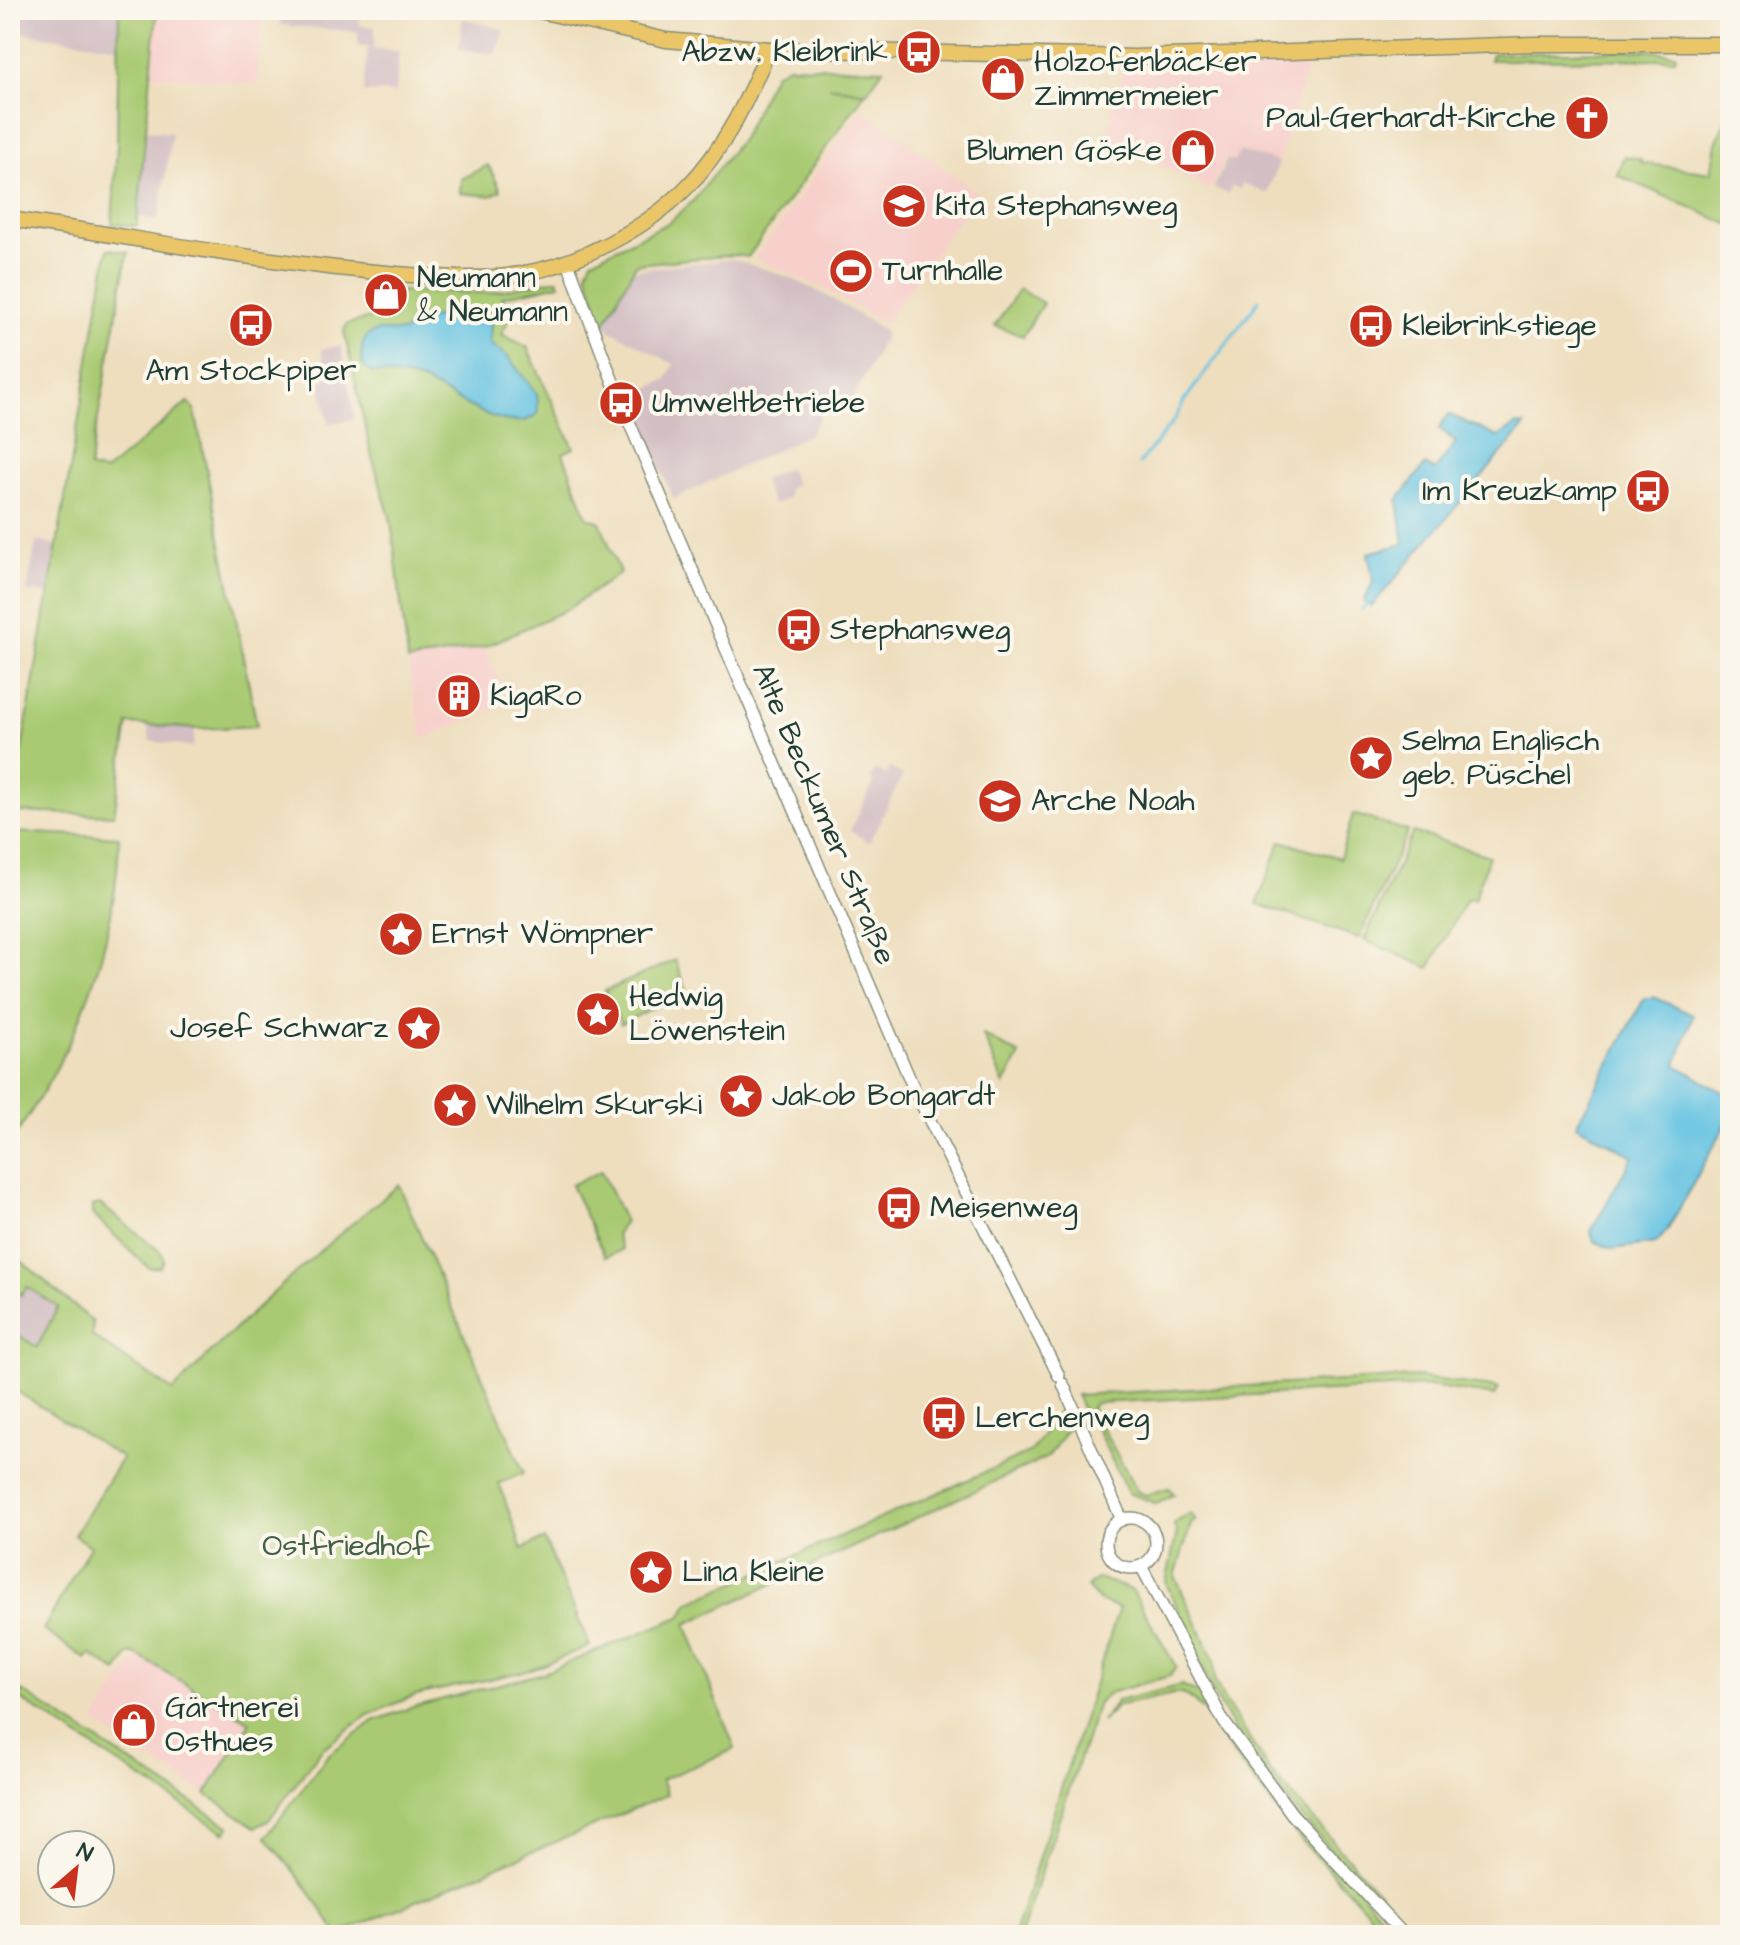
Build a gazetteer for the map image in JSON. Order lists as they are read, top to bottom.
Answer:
{
  "streets": {
    "street": ["Alte Beckumer Straße"]
  },
  "parks": ["Ostfriedhof"],
  "places": {
    "bus stop": [
      "Abzw. Kleibrink",
      "Am Stockpiper",
      "Kleibrinkstiege",
      "Umweltbetriebe",
      "Im Kreuzkamp",
      "Stephansweg",
      "Meisenweg",
      "Lerchenweg"
    ],
    "shop": [
      "Holzofenbäcker Zimmermeier",
      "Blumen Göske",
      "Neumann & Neumann",
      "Gärtnerei Osthues"
    ],
    "church": ["Paul-Gerhardt-Kirche"],
    "school or university": ["Kita Stephansweg", "Arche Noah"],
    "sports": ["Turnhalle"],
    "building": ["KigaRo"],
    "place": [
      "Selma Englisch geb. Püschel",
      "Ernst Wömpner",
      "Hedwig Löwenstein",
      "Josef Schwarz",
      "Jakob Bongardt",
      "Wilhelm Skurski",
      "Lina Kleine"
    ]
  },
  "north": "top right"
}
